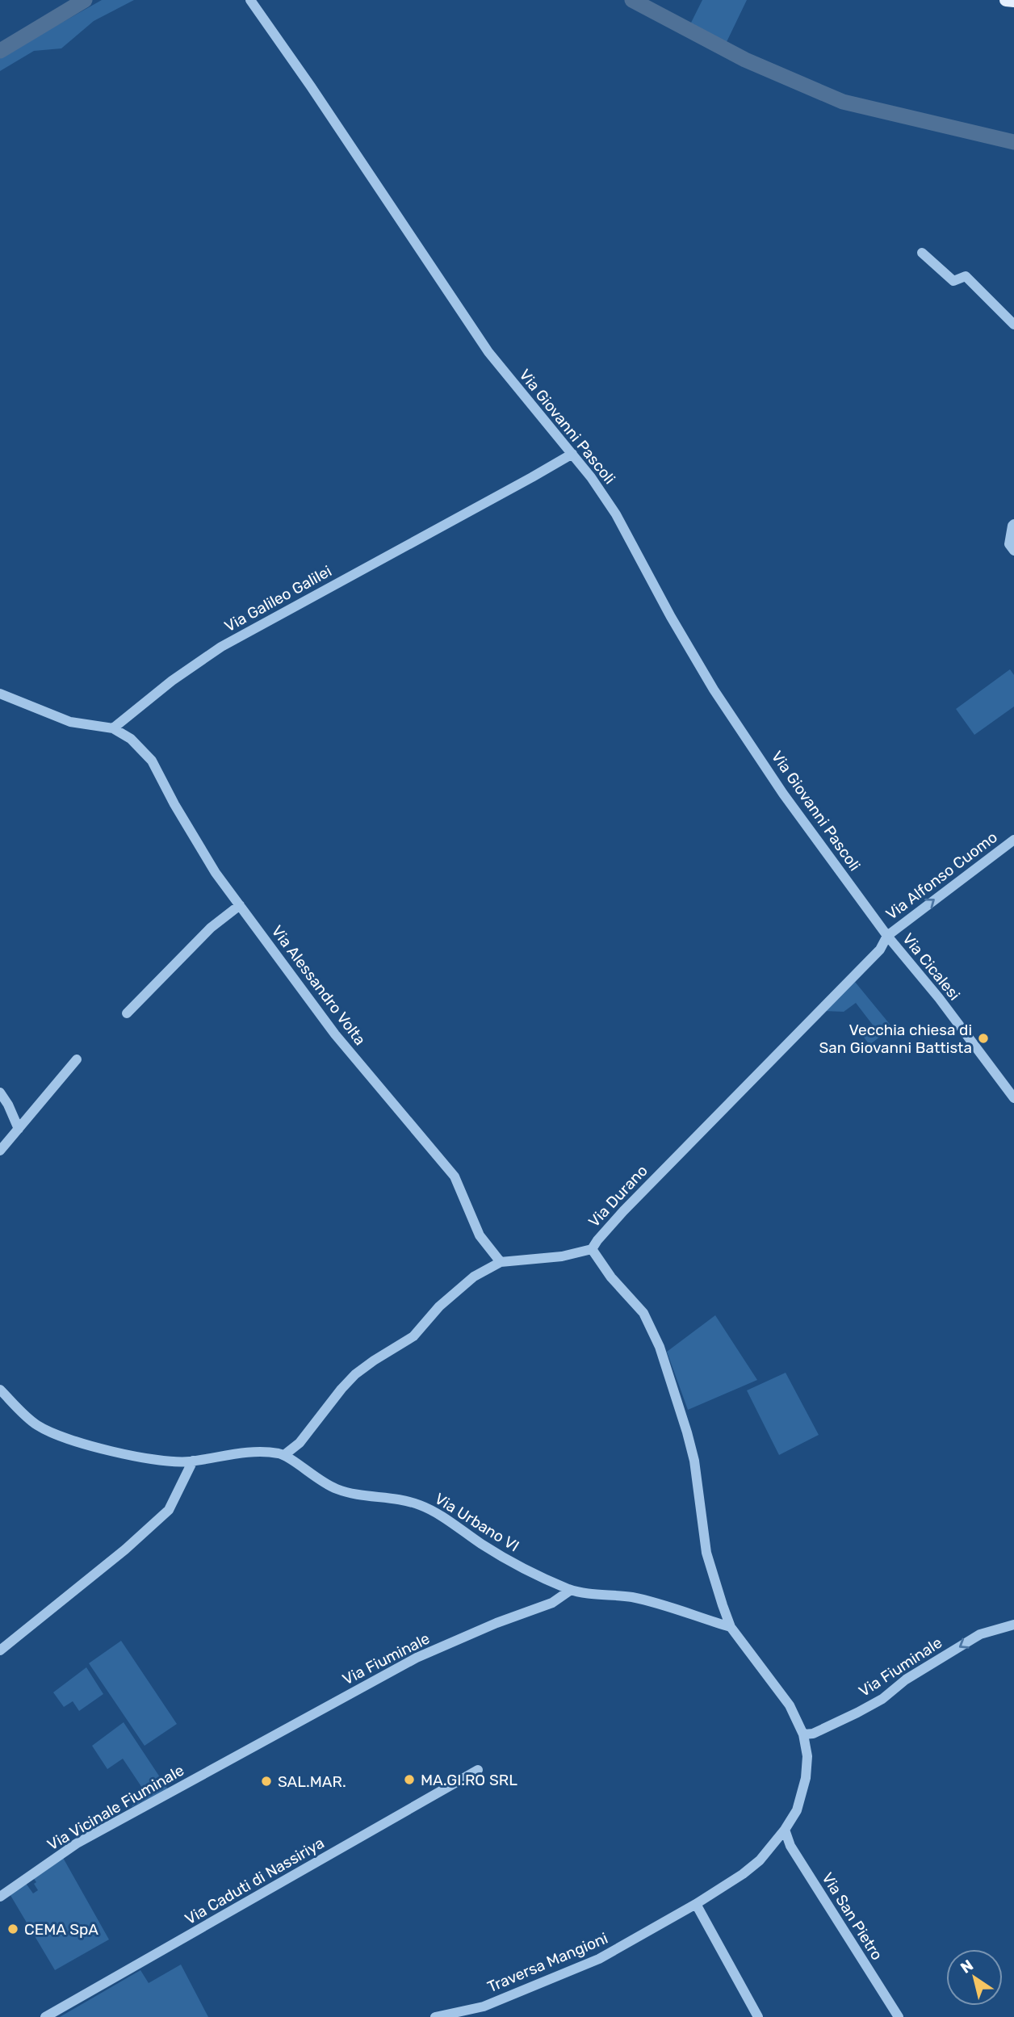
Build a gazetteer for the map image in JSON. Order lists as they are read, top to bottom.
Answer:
{
  "streets": {
    "street": [
      "Via Giovanni Pascoli",
      "Via Galileo Galilei",
      "Via Alfonso Cuomo",
      "Via Cicalesi",
      "Via Alessandro Volta",
      "Via Durano",
      "Via Urbano VI",
      "Via Fiuminale",
      "Via Vicinale Fiuminale",
      "Via Caduti di Nassiriya",
      "Via San Pietro",
      "Traversa Mangioni"
    ]
  },
  "crossings": [
    ["Via Giovanni Pascoli", "Via Galileo Galilei"],
    ["Via Giovanni Pascoli", "Via Alfonso Cuomo"],
    ["Via Giovanni Pascoli", "Via Cicalesi"],
    ["Via Giovanni Pascoli", "Via Durano"],
    ["Via Galileo Galilei", "Via Alessandro Volta"],
    ["Via Alfonso Cuomo", "Via Cicalesi"],
    ["Via Alfonso Cuomo", "Via Durano"],
    ["Via Cicalesi", "Via Durano"],
    ["Via Alessandro Volta", "Via Durano"],
    ["Via Durano", "Via Urbano VI"],
    ["Via Urbano VI", "Via Fiuminale"],
    ["Via Fiuminale", "Via Vicinale Fiuminale"],
    ["Via San Pietro", "Traversa Mangioni"]
  ],
  "one_way": ["Via Alfonso Cuomo", "Via Fiuminale"],
  "places": [
    "Vecchia chiesa di San Giovanni Battista",
    "MA.GI.RO SRL",
    "SAL.MAR.",
    "CEMA SpA"
  ],
  "north": "top left"
}
